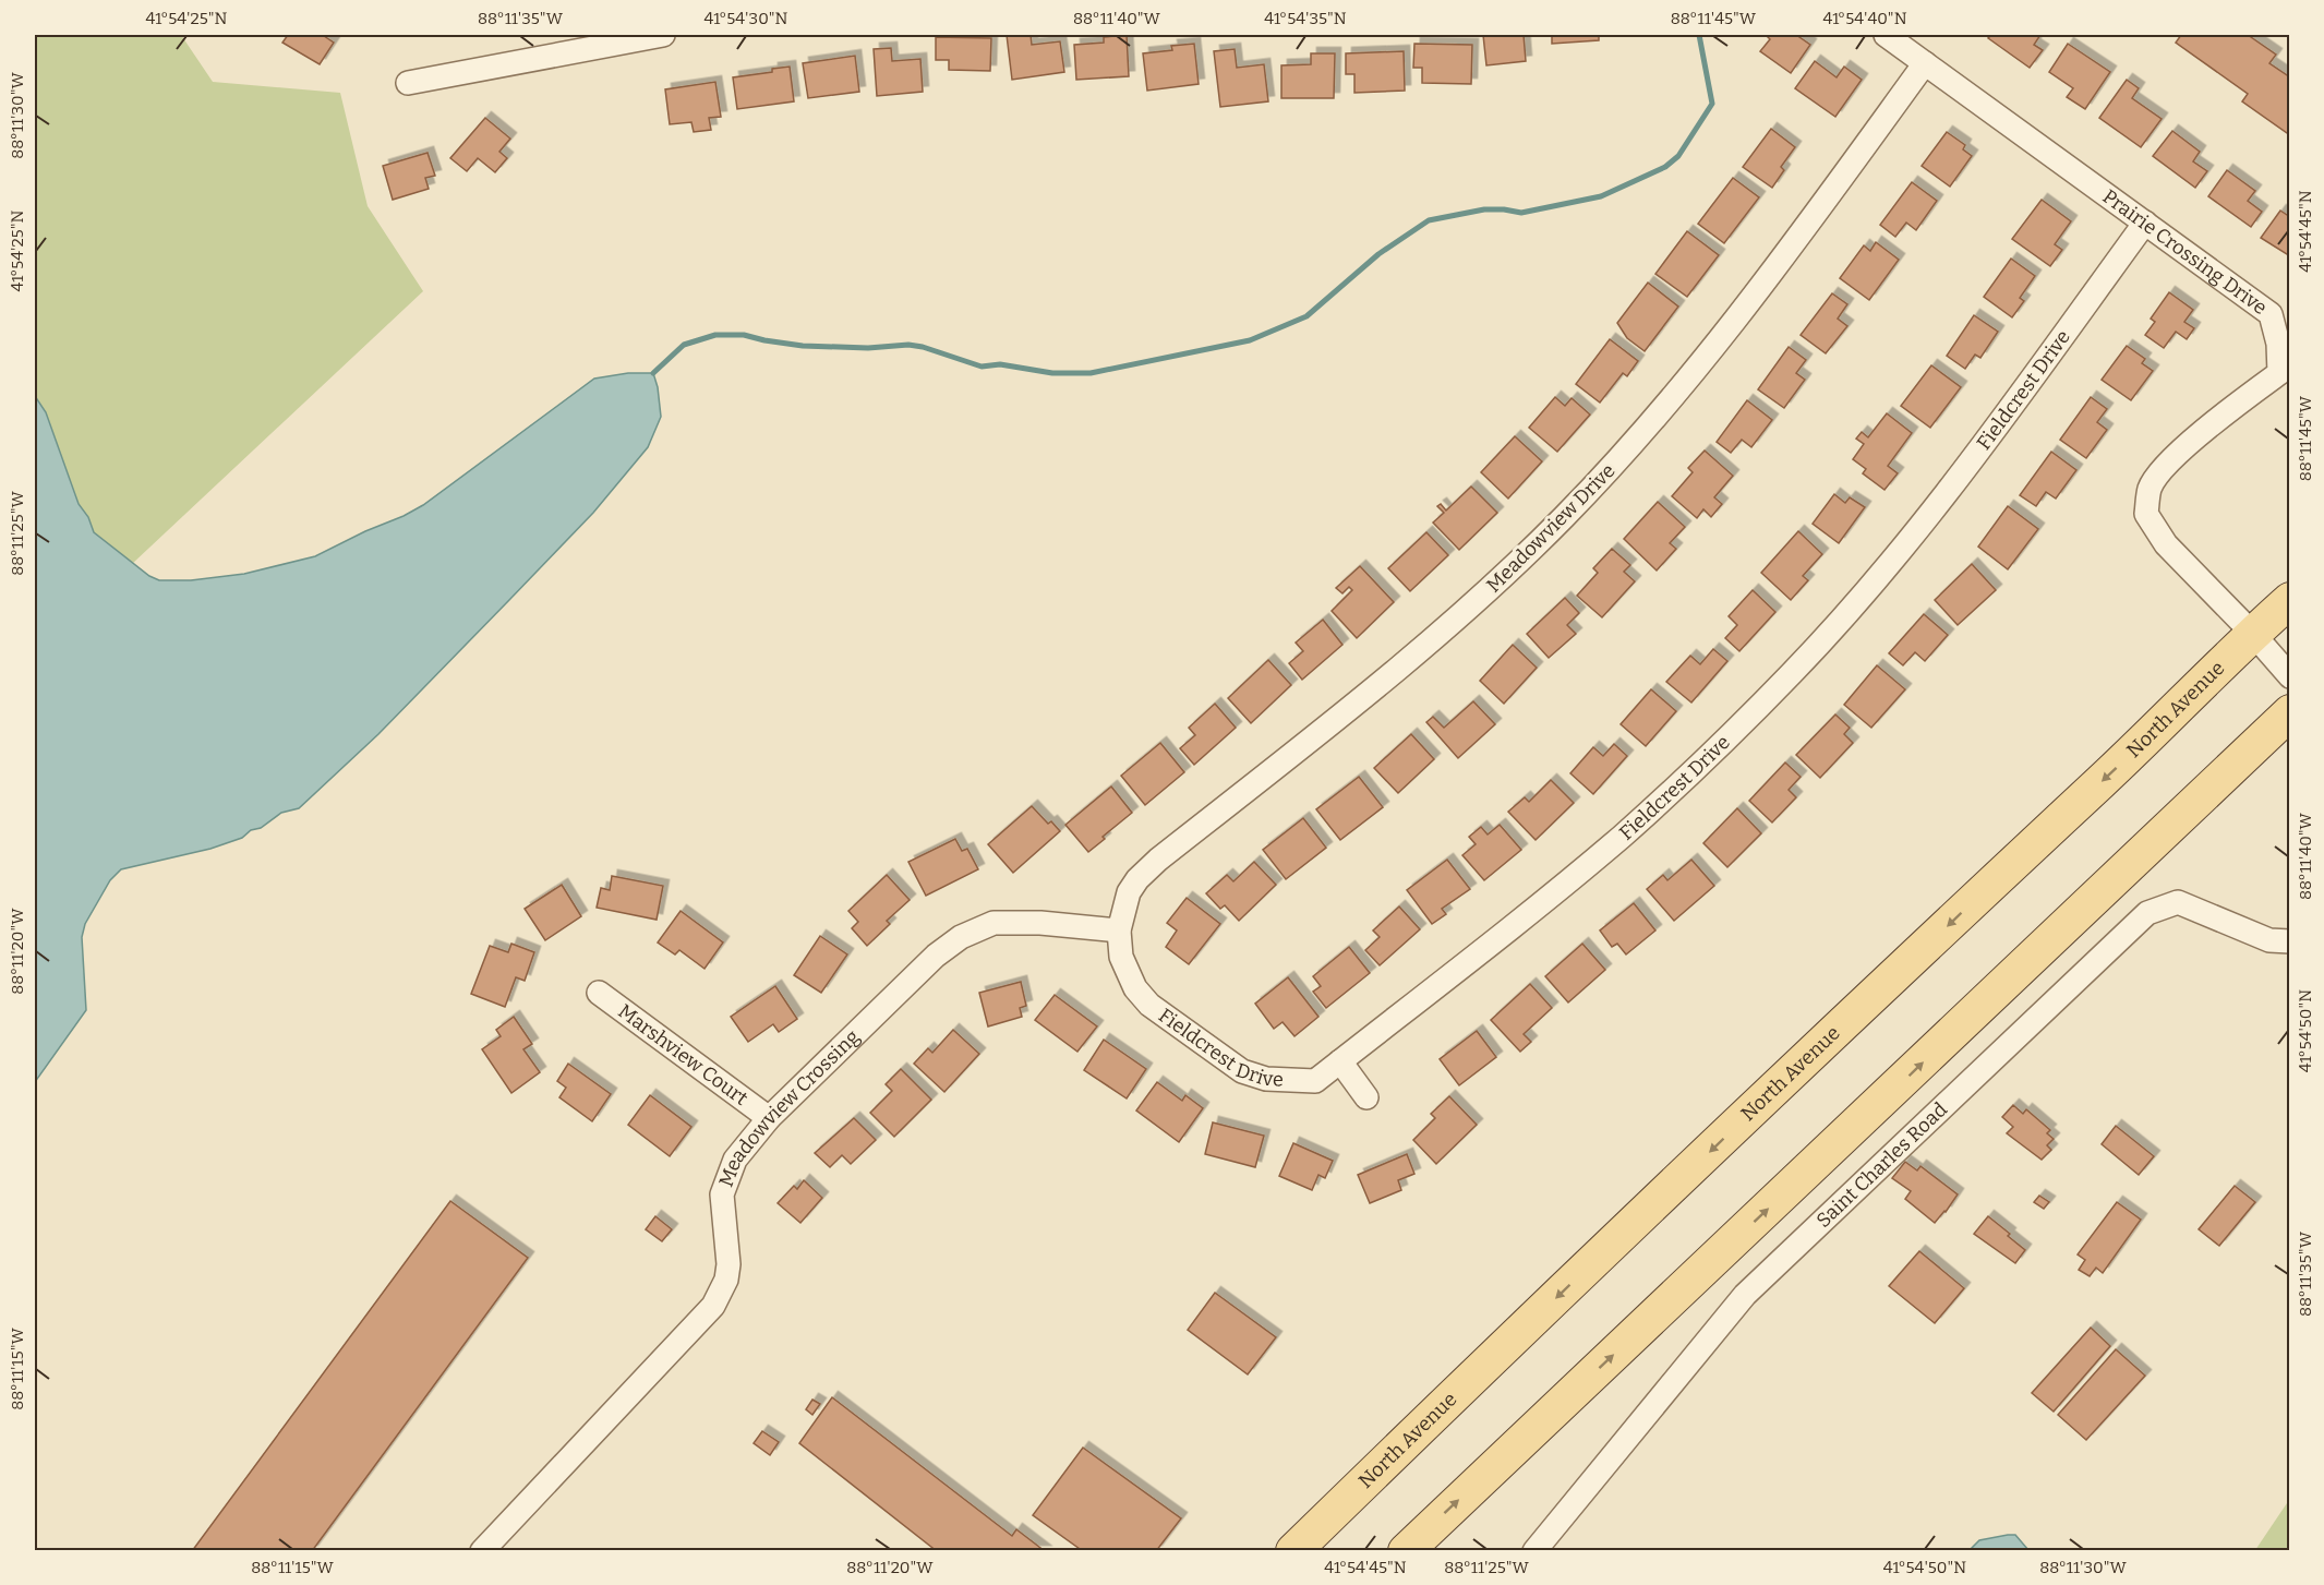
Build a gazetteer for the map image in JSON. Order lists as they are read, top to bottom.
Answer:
{
  "streets": {
    "main road": ["North Avenue"],
    "street": [
      "Prairie Crossing Drive",
      "Fieldcrest Drive",
      "Meadowview Drive",
      "Marshview Court",
      "Meadowview Crossing",
      "Saint Charles Road"
    ]
  },
  "crossings": [
    ["Prairie Crossing Drive", "Fieldcrest Drive"],
    ["Prairie Crossing Drive", "Meadowview Drive"],
    ["Prairie Crossing Drive", "North Avenue"],
    ["Fieldcrest Drive", "Meadowview Drive"],
    ["Fieldcrest Drive", "Meadowview Crossing"],
    ["Meadowview Drive", "Meadowview Crossing"],
    ["Marshview Court", "Meadowview Crossing"]
  ],
  "coordinates": [
    "41°54'25\"N",
    "88°11'35\"W",
    "41°54'30\"N",
    "88°11'40\"W",
    "41°54'35\"N",
    "88°11'45\"W",
    "41°54'40\"N",
    "88°11'30\"W",
    "41°54'45\"N",
    "88°11'25\"W",
    "88°11'20\"W",
    "41°54'50\"N",
    "88°11'15\"W"
  ]
}
